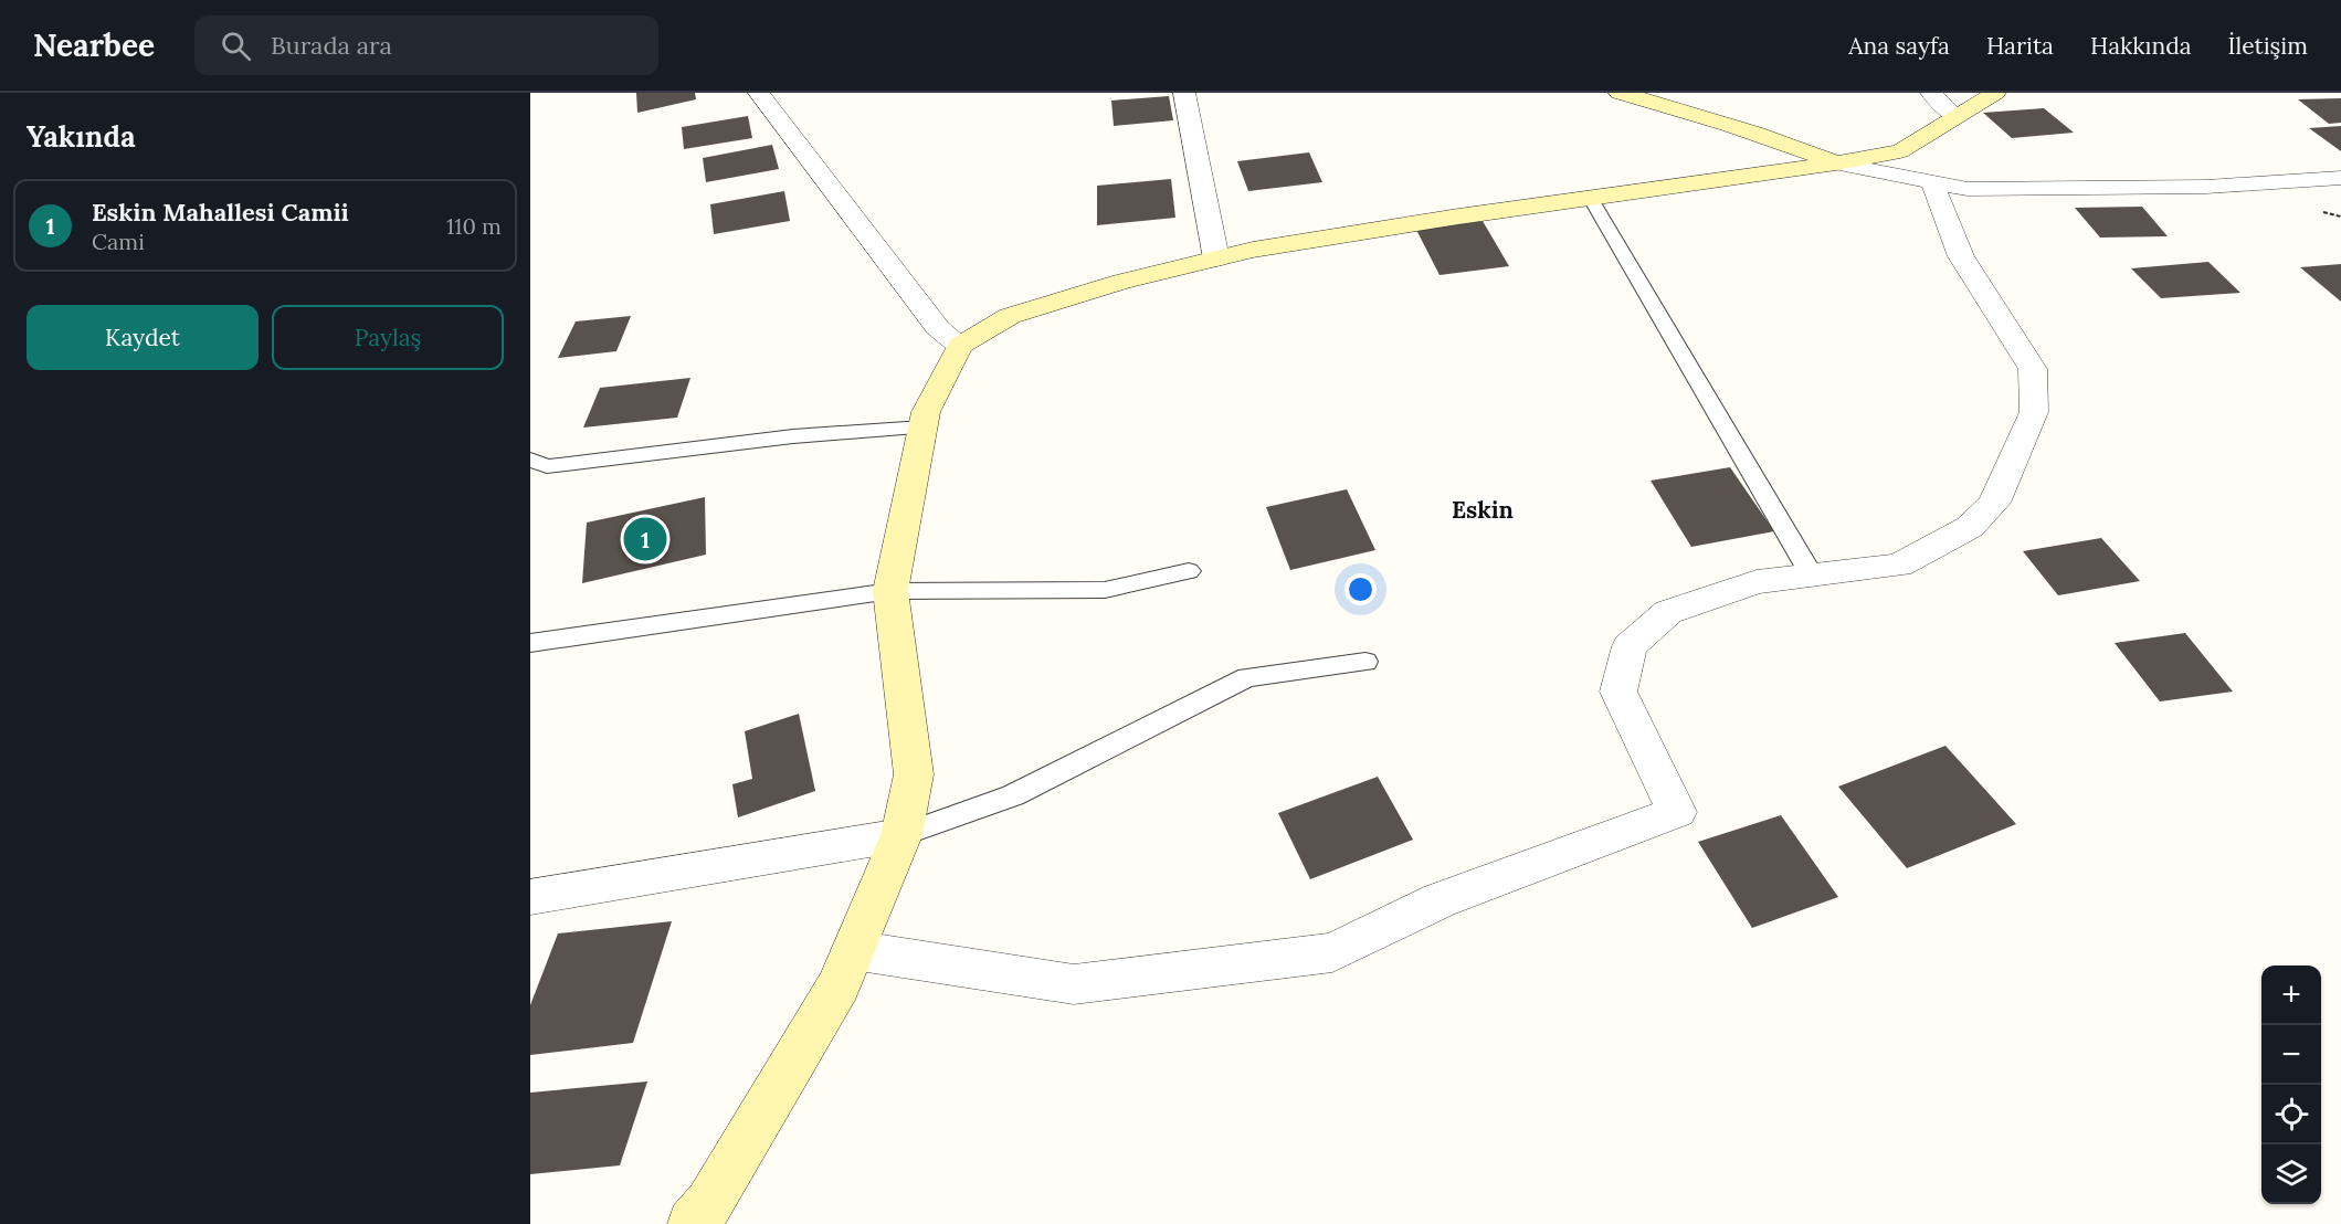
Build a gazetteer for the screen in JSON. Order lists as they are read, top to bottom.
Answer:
{
  "districts": ["Eskin"],
  "page": {
    "header": "Nearbee",
    "search": "Burada ara",
    "nav": [
      "Ana sayfa",
      "Harita",
      "Hakkında",
      "İletişim"
    ],
    "heading": "Yakında",
    "list": [
      {
        "mark": "1",
        "name": "Eskin Mahallesi Camii",
        "note": "Cami",
        "value": "110 m"
      }
    ],
    "buttons": ["Kaydet", "Paylaş"],
    "pins": "1",
    "map_buttons": ["+", "−"]
  }
}
